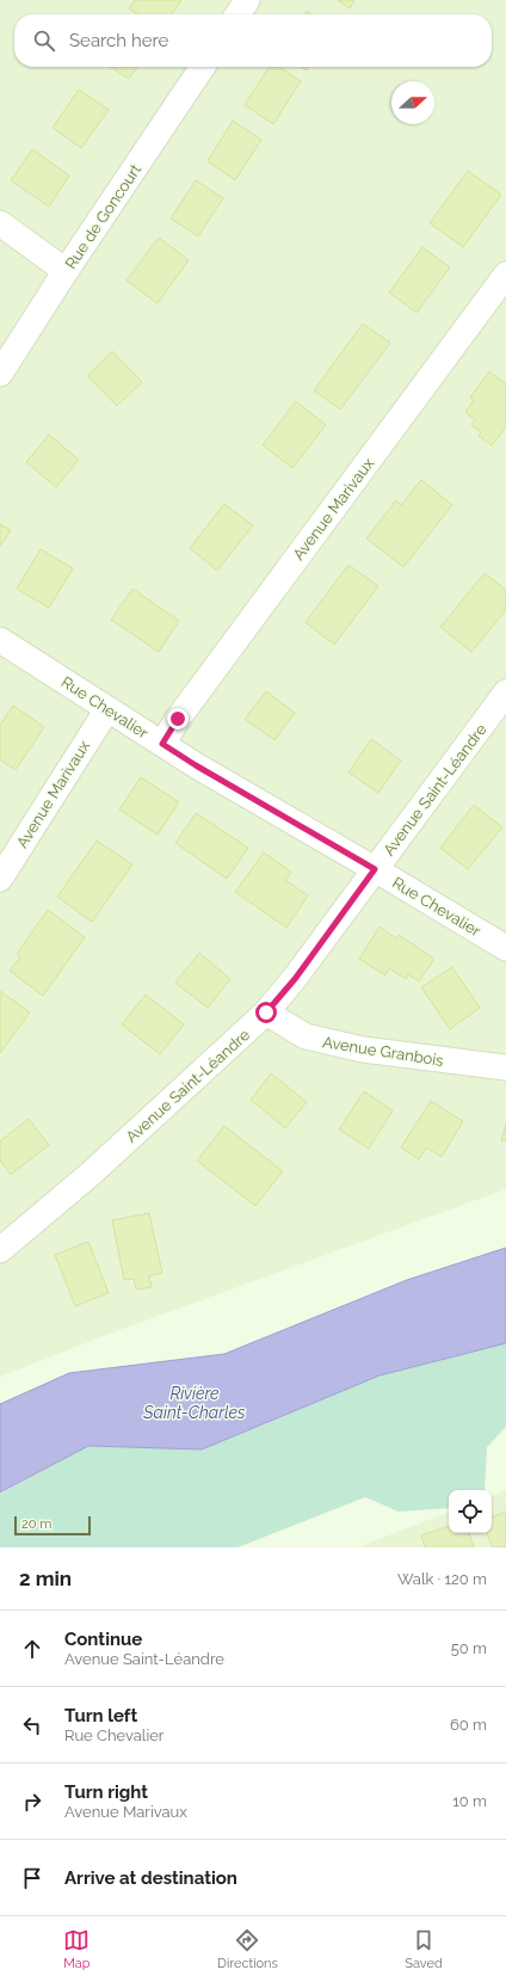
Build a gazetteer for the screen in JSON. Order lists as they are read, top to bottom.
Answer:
{
  "streets": {
    "street": [
      "Rue de Goncourt",
      "Avenue Marivaux",
      "Rue Chevalier",
      "Avenue Saint-Léandre",
      "Avenue Granbois"
    ]
  },
  "crossings": [
    ["Avenue Marivaux", "Rue Chevalier"],
    ["Rue Chevalier", "Avenue Saint-Léandre"],
    ["Avenue Saint-Léandre", "Avenue Granbois"]
  ],
  "water": ["Rivière Saint-Charles"],
  "scale_bar": "20 m",
  "north": "right",
  "page": {
    "search": "Search here",
    "scale": "20 m",
    "heading": ["2 min", "Walk · 120 m"],
    "list": [
      ["Continue", "Avenue Saint-Léandre", "50 m"],
      ["Turn left", "Rue Chevalier", "60 m"],
      ["Turn right", "Avenue Marivaux", "10 m"],
      "Arrive at destination"
    ],
    "nav": ["Map", "Directions", "Saved"]
  }
}
